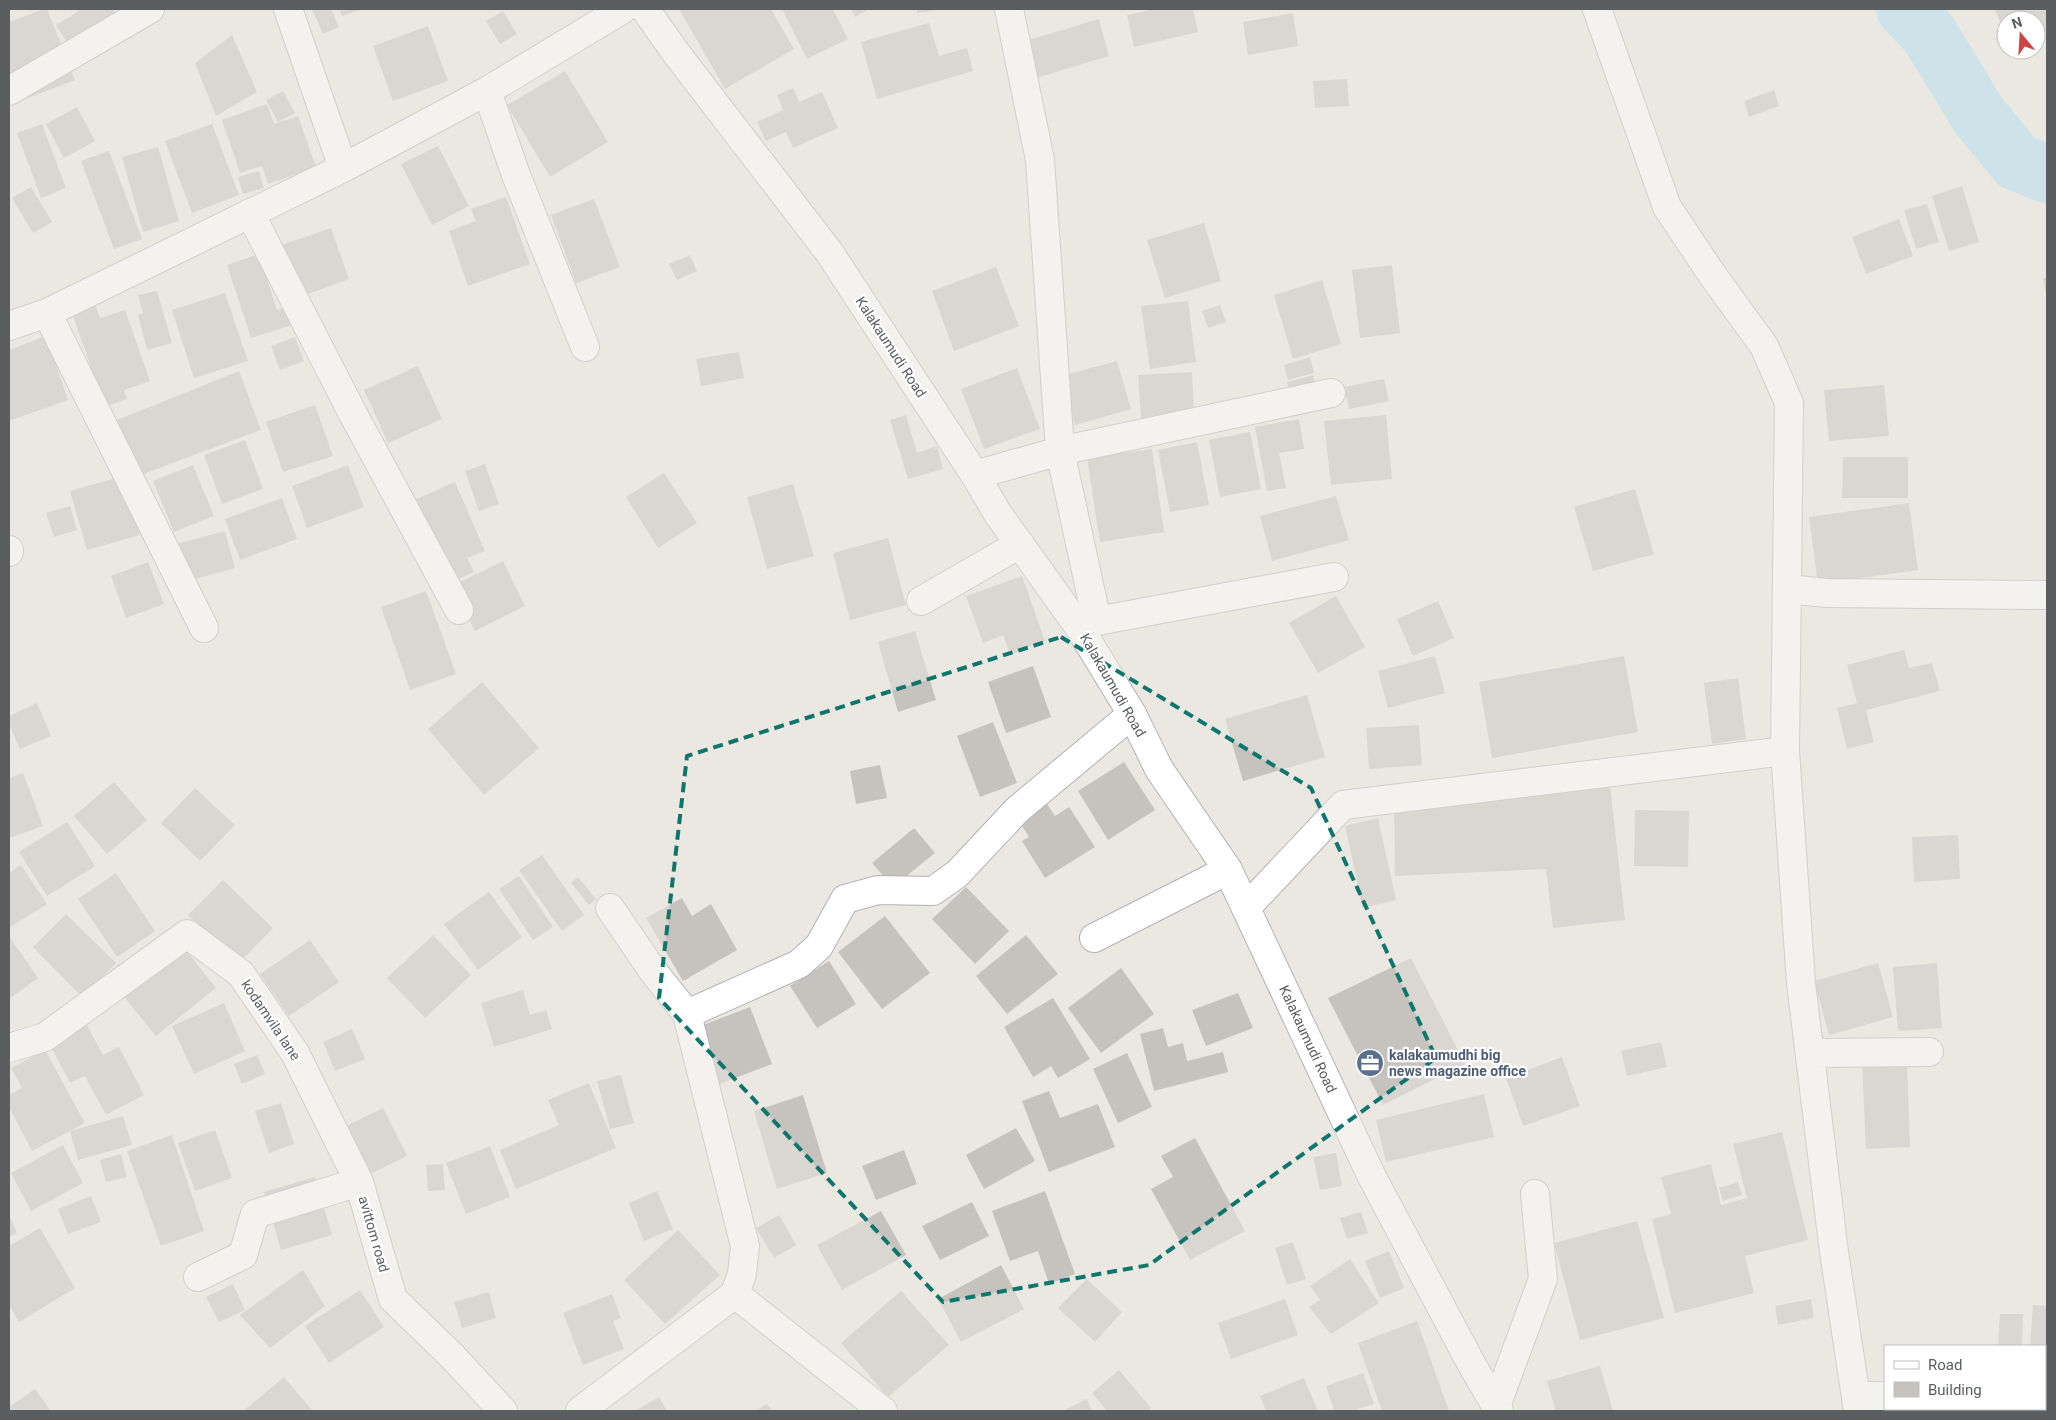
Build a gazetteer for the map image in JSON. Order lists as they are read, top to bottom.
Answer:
{
  "streets": {
    "street": ["Kalakaumudi Road", "kodamvila lane", "avittom road"]
  },
  "crossings": [
    ["kodamvila lane", "avittom road"]
  ],
  "places": {
    "office": ["kalakaumudhi big news magazine office"]
  },
  "legend": ["Road", "Building"],
  "north": "top"
}
